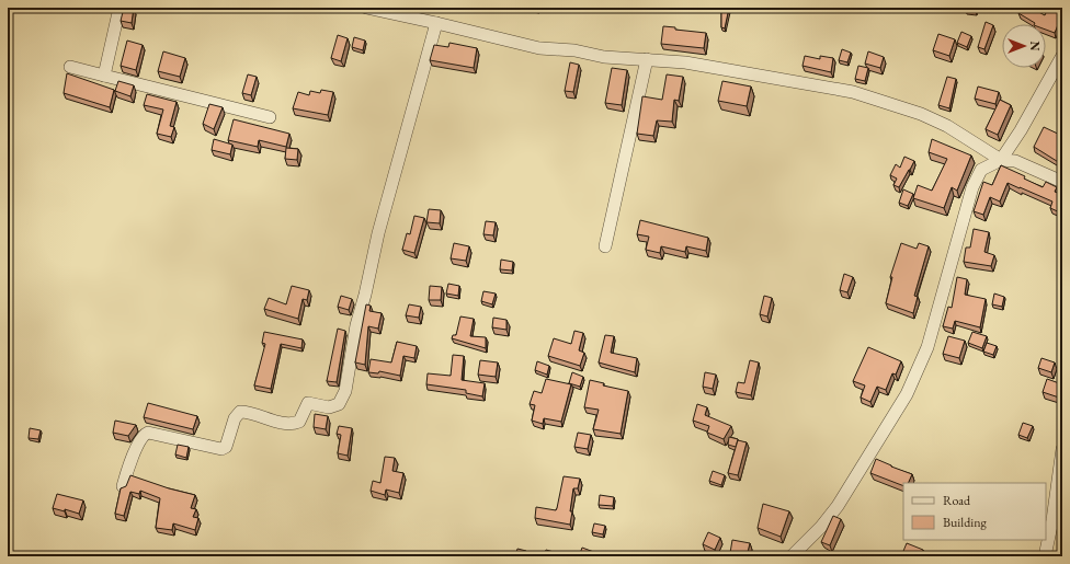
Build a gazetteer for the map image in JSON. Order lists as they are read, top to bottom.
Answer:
{
  "legend": ["Road", "Building"],
  "north": "right"
}
